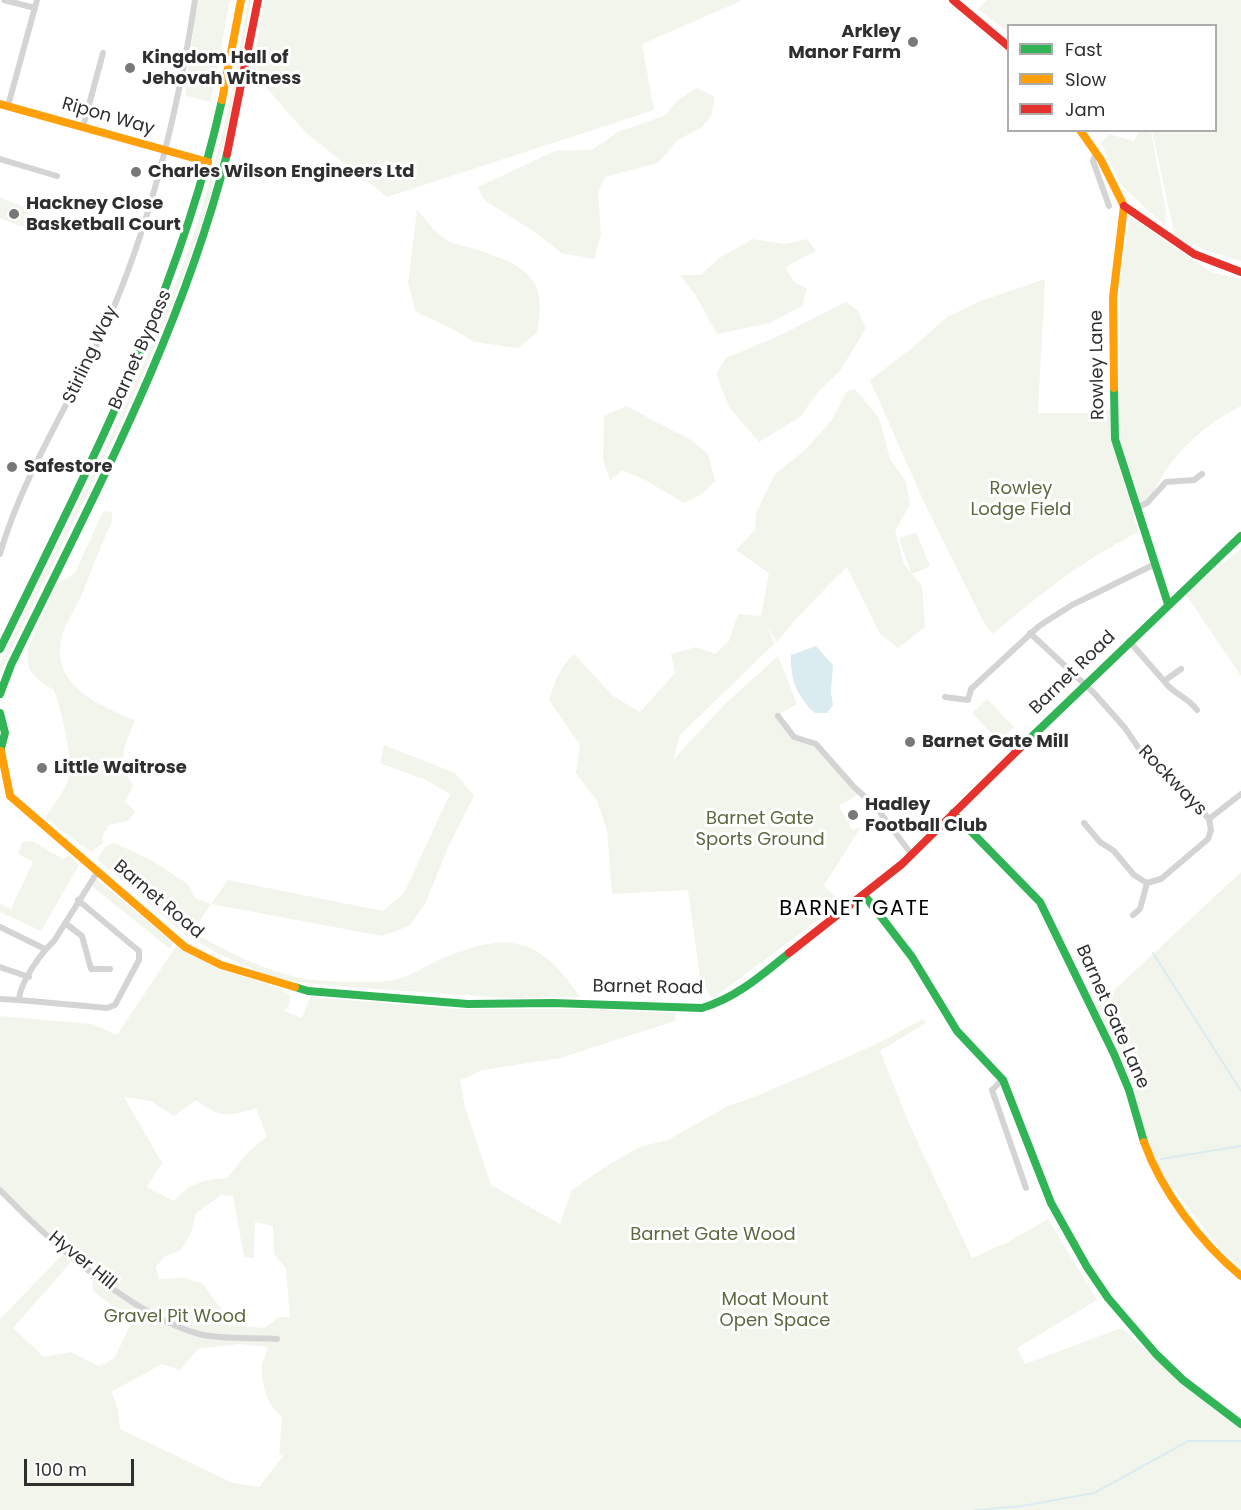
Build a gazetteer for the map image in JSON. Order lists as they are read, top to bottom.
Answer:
{
  "streets": {
    "main road": [
      "Ripon Way",
      "Barnet Bypass",
      "Rowley Lane",
      "Barnet Road",
      "Barnet Gate Lane"
    ],
    "street": ["Stirling Way", "Rockways", "Hyver Hill"]
  },
  "crossings": [
    ["Ripon Way", "Barnet Bypass"],
    ["Ripon Way", "Stirling Way"],
    ["Rowley Lane", "Barnet Road"],
    ["Barnet Road", "Rockways"],
    ["Barnet Road", "Barnet Gate Lane"]
  ],
  "districts": ["BARNET GATE"],
  "parks": [
    "Rowley Lodge Field",
    "Barnet Gate Sports Ground",
    "Barnet Gate Wood",
    "Moat Mount Open Space",
    "Gravel Pit Wood"
  ],
  "places": [
    "Arkley Manor Farm",
    "Kingdom Hall of Jehovah Witness",
    "Charles Wilson Engineers Ltd",
    "Hackney Close Basketball Court",
    "Safestore",
    "Barnet Gate Mill",
    "Little Waitrose",
    "Hadley Football Club"
  ],
  "legend": ["Fast", "Slow", "Jam"],
  "scale_bar": "100 m"
}
